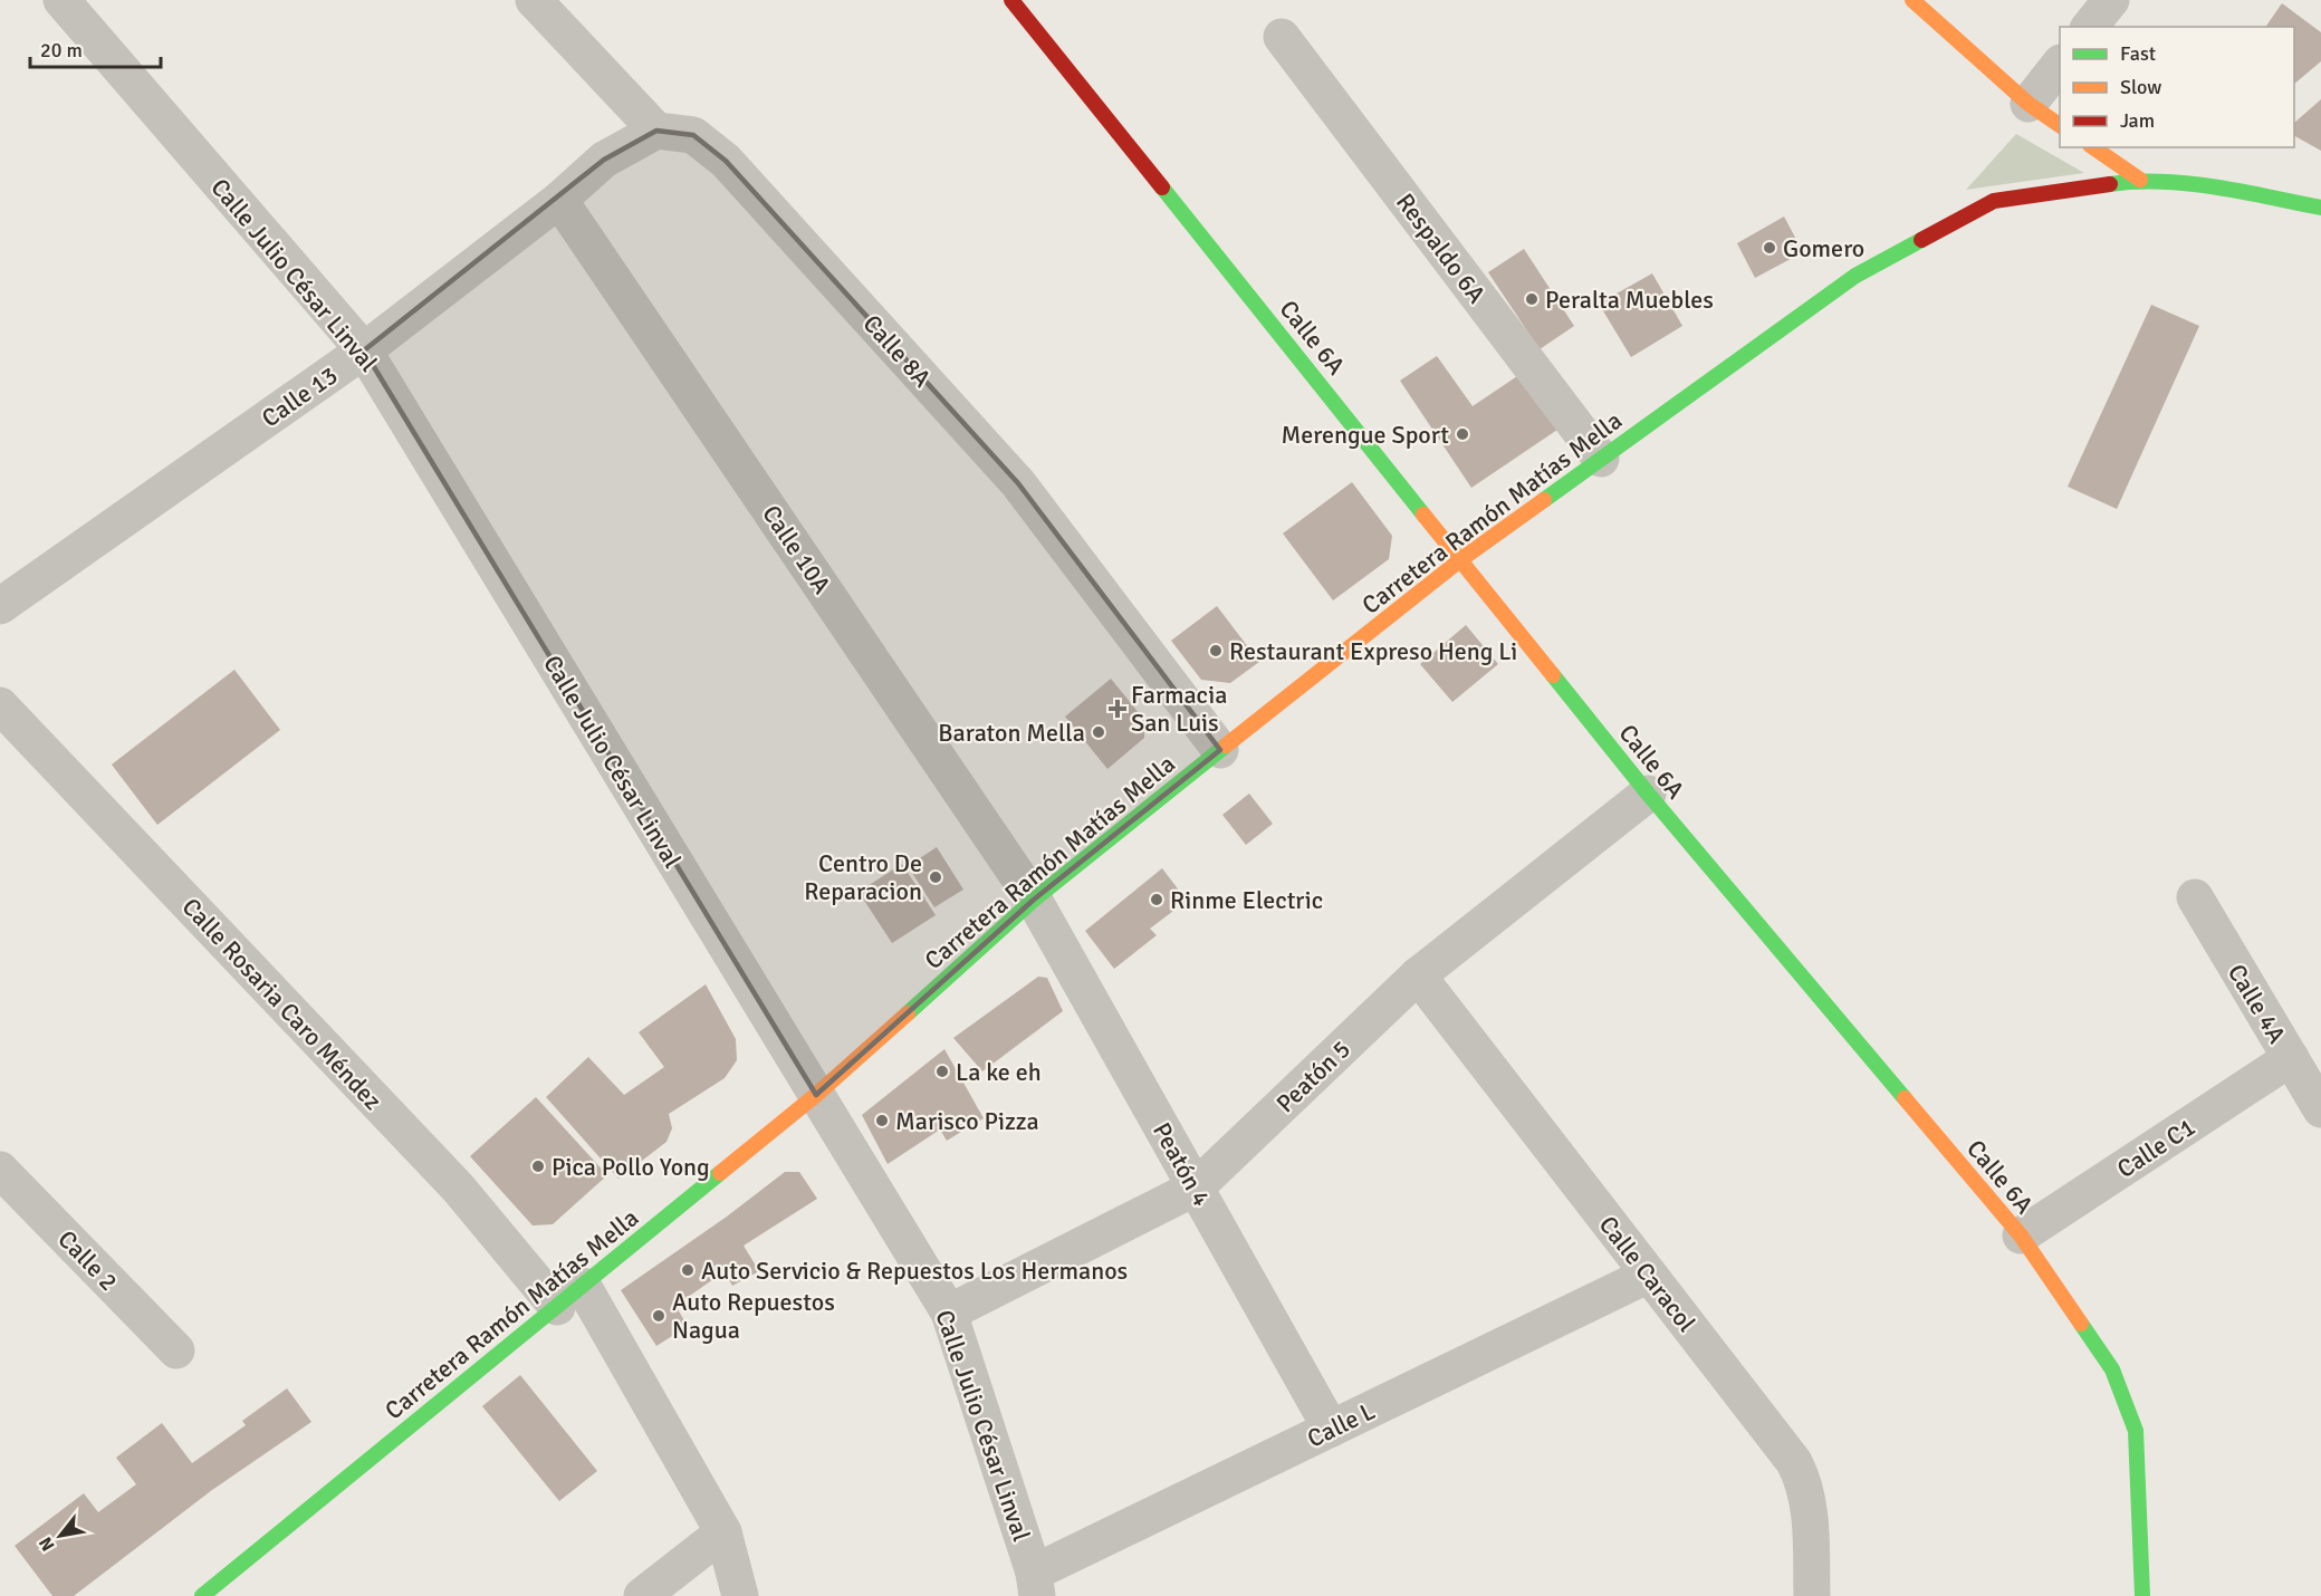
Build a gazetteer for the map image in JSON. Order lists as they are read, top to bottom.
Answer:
{
  "streets": {
    "main road": ["Calle 6A", "Carretera Ramón Matías Mella"],
    "street": [
      "Respaldo 6A",
      "Calle Julio César Linval",
      "Calle 8A",
      "Calle 13",
      "Calle 10A",
      "Calle Rosaria Caro Méndez",
      "Calle 4A",
      "Peatón 5",
      "Calle C1",
      "Peatón 4",
      "Calle 2",
      "Calle Caracol",
      "Calle L"
    ]
  },
  "crossings": [
    ["Respaldo 6A", "Carretera Ramón Matías Mella"],
    ["Calle Julio César Linval", "Calle 13"],
    ["Calle Julio César Linval", "Carretera Ramón Matías Mella"],
    ["Calle Julio César Linval", "Peatón 5"],
    ["Calle Julio César Linval", "Calle L"],
    ["Calle 6A", "Carretera Ramón Matías Mella"],
    ["Calle 6A", "Peatón 5"],
    ["Calle 6A", "Calle C1"],
    ["Calle 8A", "Calle 13"],
    ["Calle 8A", "Carretera Ramón Matías Mella"],
    ["Calle 13", "Calle 10A"],
    ["Carretera Ramón Matías Mella", "Calle 10A"],
    ["Carretera Ramón Matías Mella", "Calle Rosaria Caro Méndez"],
    ["Carretera Ramón Matías Mella", "Peatón 4"],
    ["Calle 10A", "Peatón 4"],
    ["Calle 4A", "Calle C1"],
    ["Peatón 5", "Peatón 4"],
    ["Peatón 5", "Calle Caracol"],
    ["Peatón 4", "Calle L"],
    ["Calle Caracol", "Calle L"]
  ],
  "places": {
    "other": [
      "Gomero",
      "Peralta Muebles",
      "Merengue Sport",
      "Restaurant Expreso Heng Li",
      "Baraton Mella",
      "Centro De Reparacion",
      "Rinme Electric",
      "La ke eh",
      "Marisco Pizza",
      "Pica Pollo Yong",
      "Auto Servicio & Repuestos Los Hermanos",
      "Auto Repuestos Nagua"
    ],
    "health": ["Farmacia San Luis"]
  },
  "legend": ["Fast", "Slow", "Jam"],
  "scale_bar": "20 m",
  "north": "bottom left"
}
